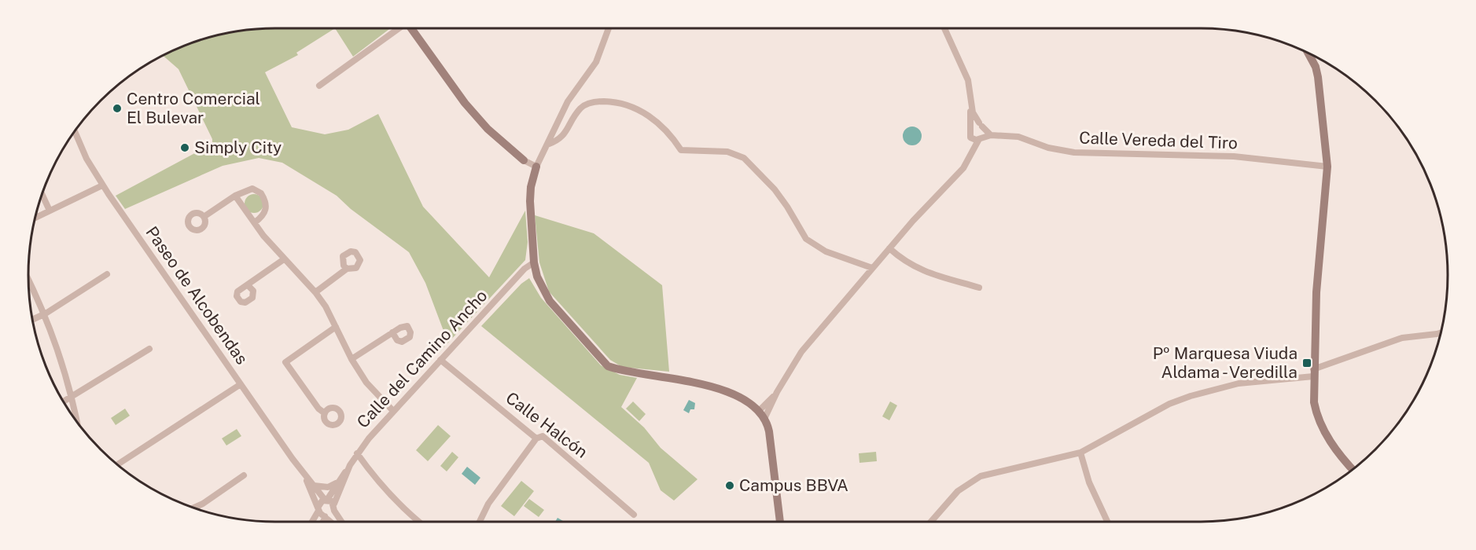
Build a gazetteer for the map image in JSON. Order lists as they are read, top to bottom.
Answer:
{
  "streets": {
    "street": [
      "Calle Vereda del Tiro",
      "Paseo de Alcobendas",
      "Calle del Camino Ancho",
      "Calle Halcón"
    ]
  },
  "crossings": [
    ["Paseo de Alcobendas", "Calle del Camino Ancho"],
    ["Calle del Camino Ancho", "Calle Halcón"]
  ],
  "places": {
    "other": ["Centro Comercial El Bulevar", "Simply City", "Campus BBVA"],
    "transit": ["Pº Marquesa Viuda Aldama - Veredilla"]
  }
}
